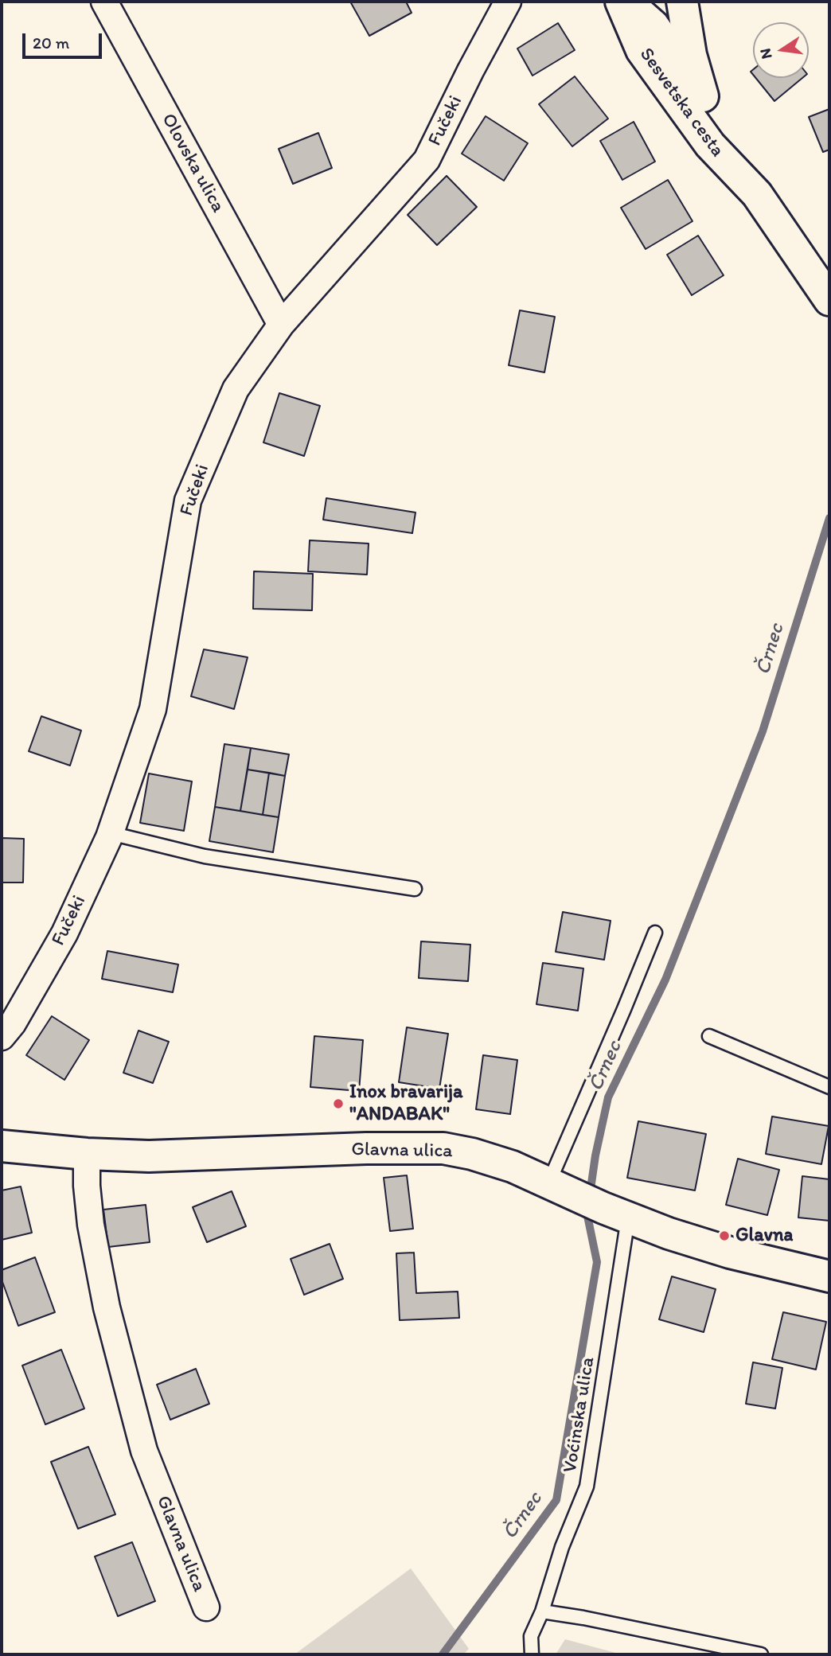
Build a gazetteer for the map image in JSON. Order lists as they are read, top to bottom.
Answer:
{
  "streets": {
    "main road": ["Sesvetska cesta", "Glavna ulica"],
    "street": ["Fučeki", "Olovska ulica"],
    "lane": ["Voćinska ulica"]
  },
  "crossings": [
    ["Fučeki", "Olovska ulica"],
    ["Glavna ulica", "Voćinska ulica"]
  ],
  "water": ["Črnec"],
  "places": ["Inox bravarija \"ANDABAK\"", "Glavna"],
  "scale_bar": "20 m",
  "north": "left"
}
